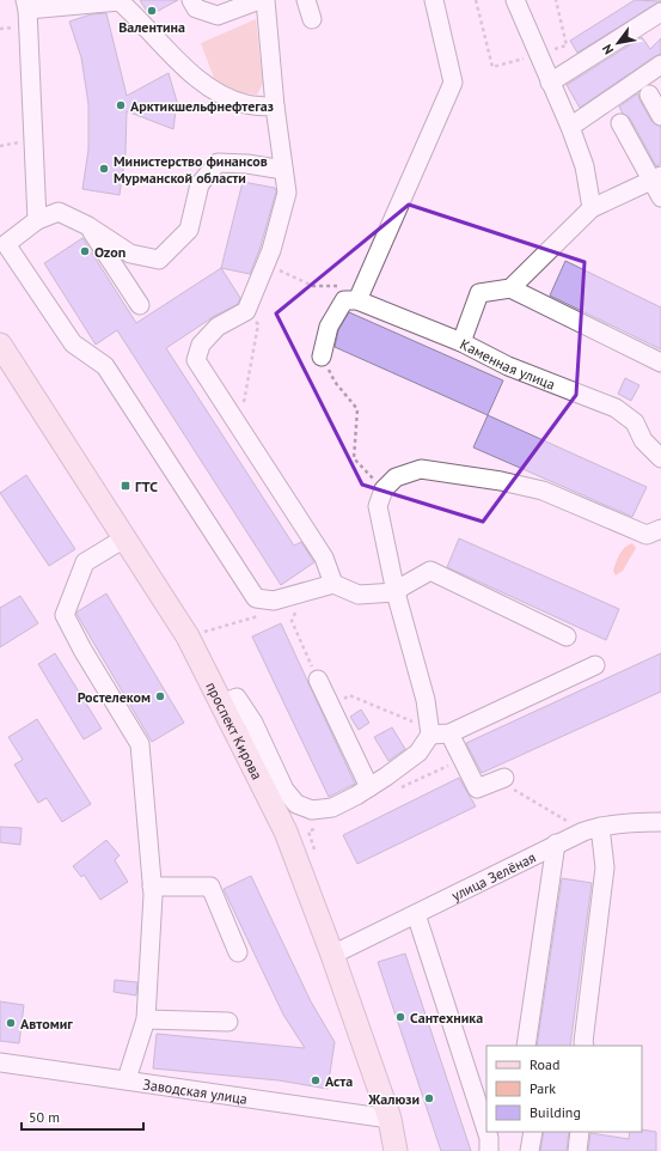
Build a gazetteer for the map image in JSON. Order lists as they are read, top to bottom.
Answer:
{
  "streets": {
    "main road": ["проспект Кирова"],
    "street": ["Каменная улица", "улица Зелёная", "Заводская улица"]
  },
  "crossings": [
    ["проспект Кирова", "улица Зелёная"],
    ["проспект Кирова", "Заводская улица"]
  ],
  "places": {
    "other": [
      "Валентина",
      "Арктикшельфнефтегаз",
      "Министерство финансов Мурманской области",
      "Ozon",
      "Ростелеком",
      "Сантехника",
      "Автомиг",
      "Аста",
      "Жалюзи"
    ],
    "transit": ["ГТС"]
  },
  "legend": ["Road", "Park", "Building"],
  "scale_bar": "50 m",
  "north": "bottom left"
}
